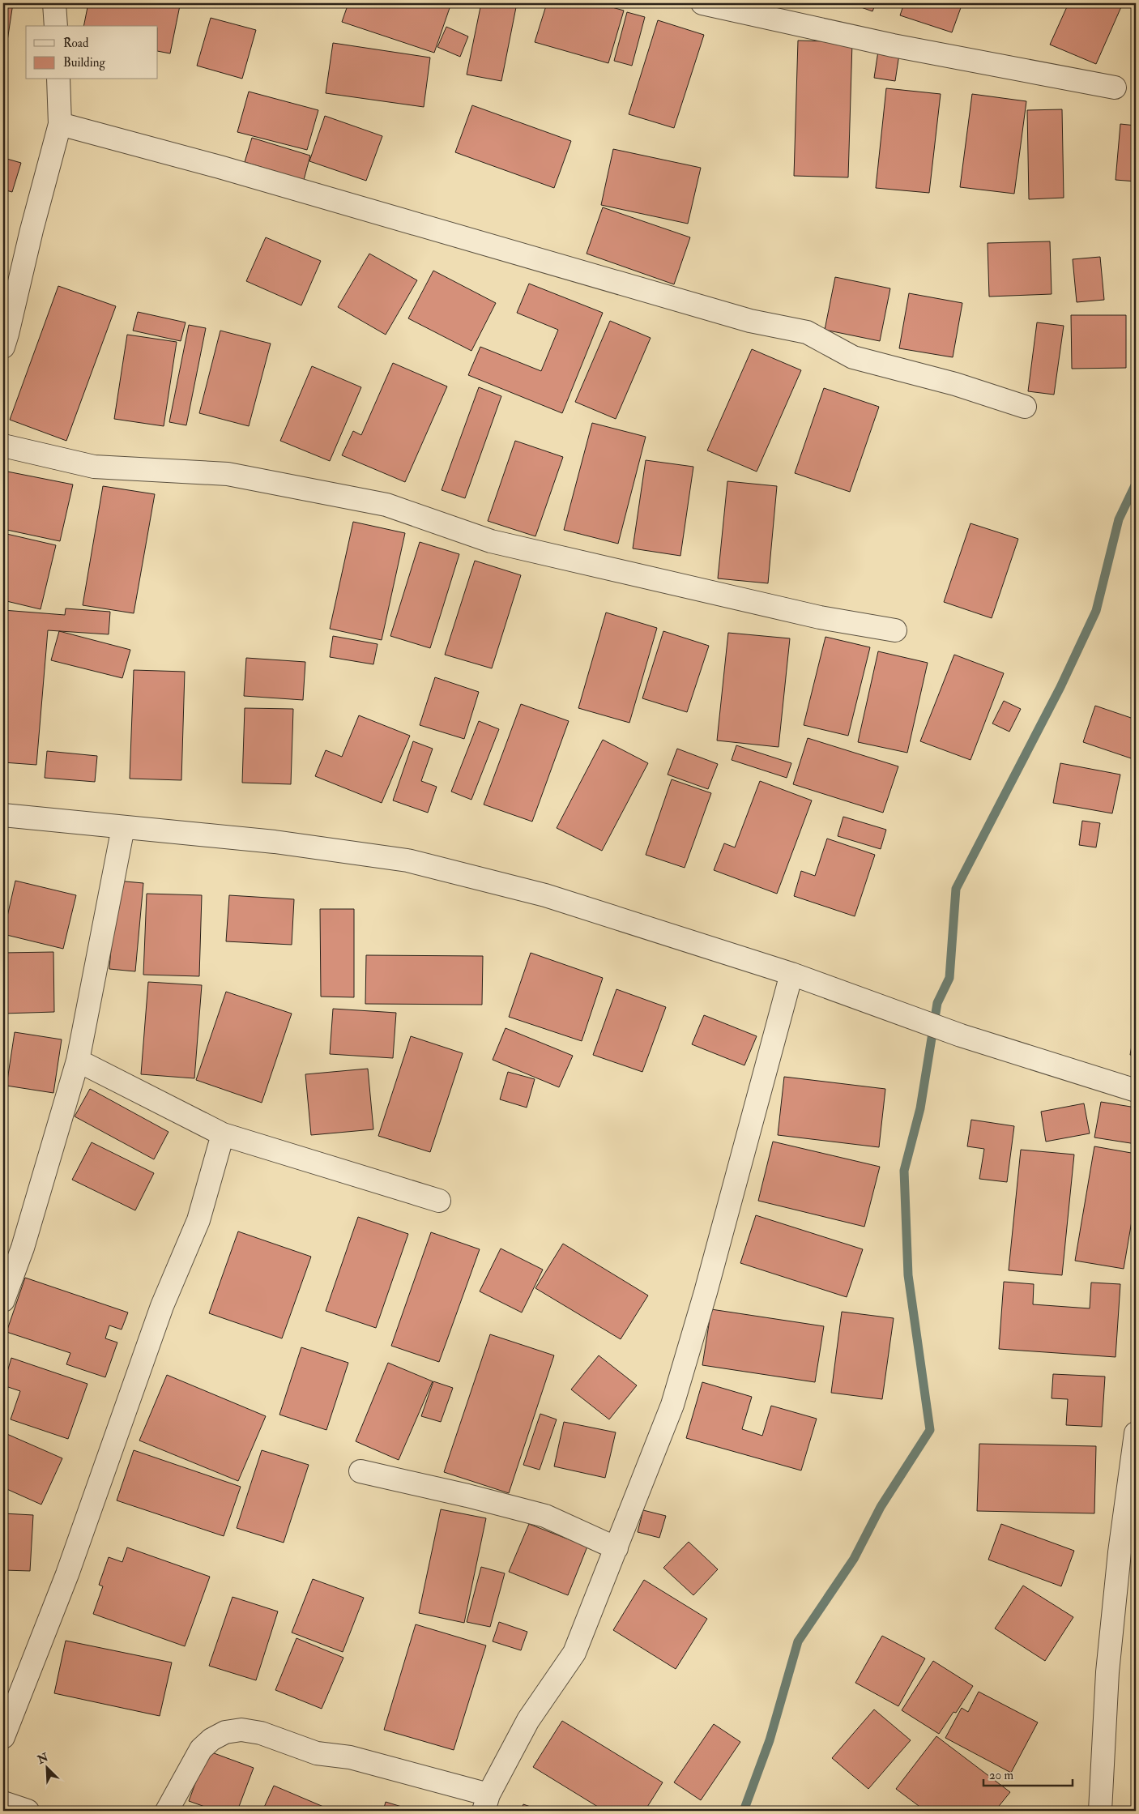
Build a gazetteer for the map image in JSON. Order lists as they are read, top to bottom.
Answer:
{
  "legend": ["Road", "Building"],
  "scale_bar": "20 m",
  "north": "top left"
}
